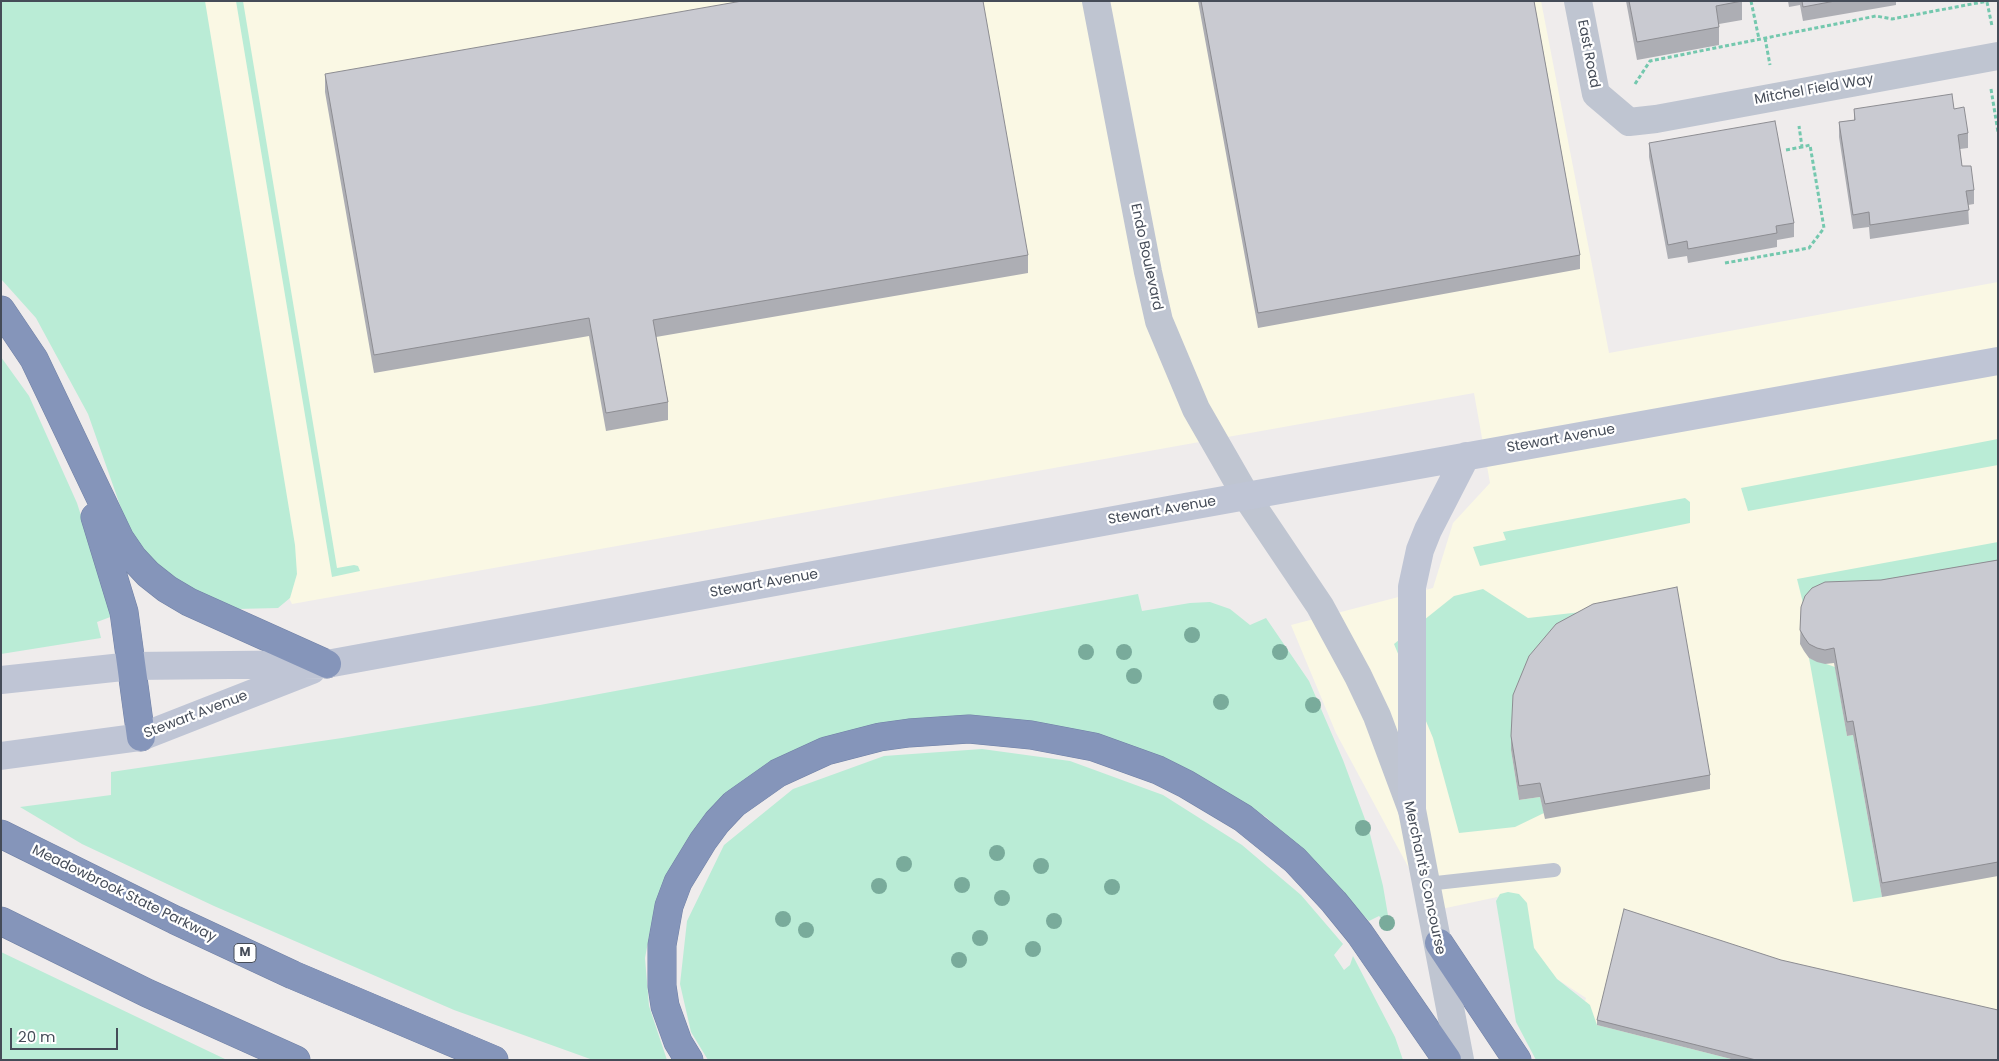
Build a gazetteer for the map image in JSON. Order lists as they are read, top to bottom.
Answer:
{
  "streets": {
    "highway": ["Meadowbrook State Parkway", "M"],
    "main road": ["Stewart Avenue"],
    "street": [
      "East Road",
      "Mitchel Field Way",
      "Endo Boulevard",
      "Merchant's Concourse"
    ]
  },
  "crossings": [
    ["East Road", "Mitchel Field Way"],
    ["Endo Boulevard", "Stewart Avenue"],
    ["Endo Boulevard", "Merchant's Concourse"],
    ["Stewart Avenue", "Merchant's Concourse"]
  ],
  "scale_bar": "20 m"
}
